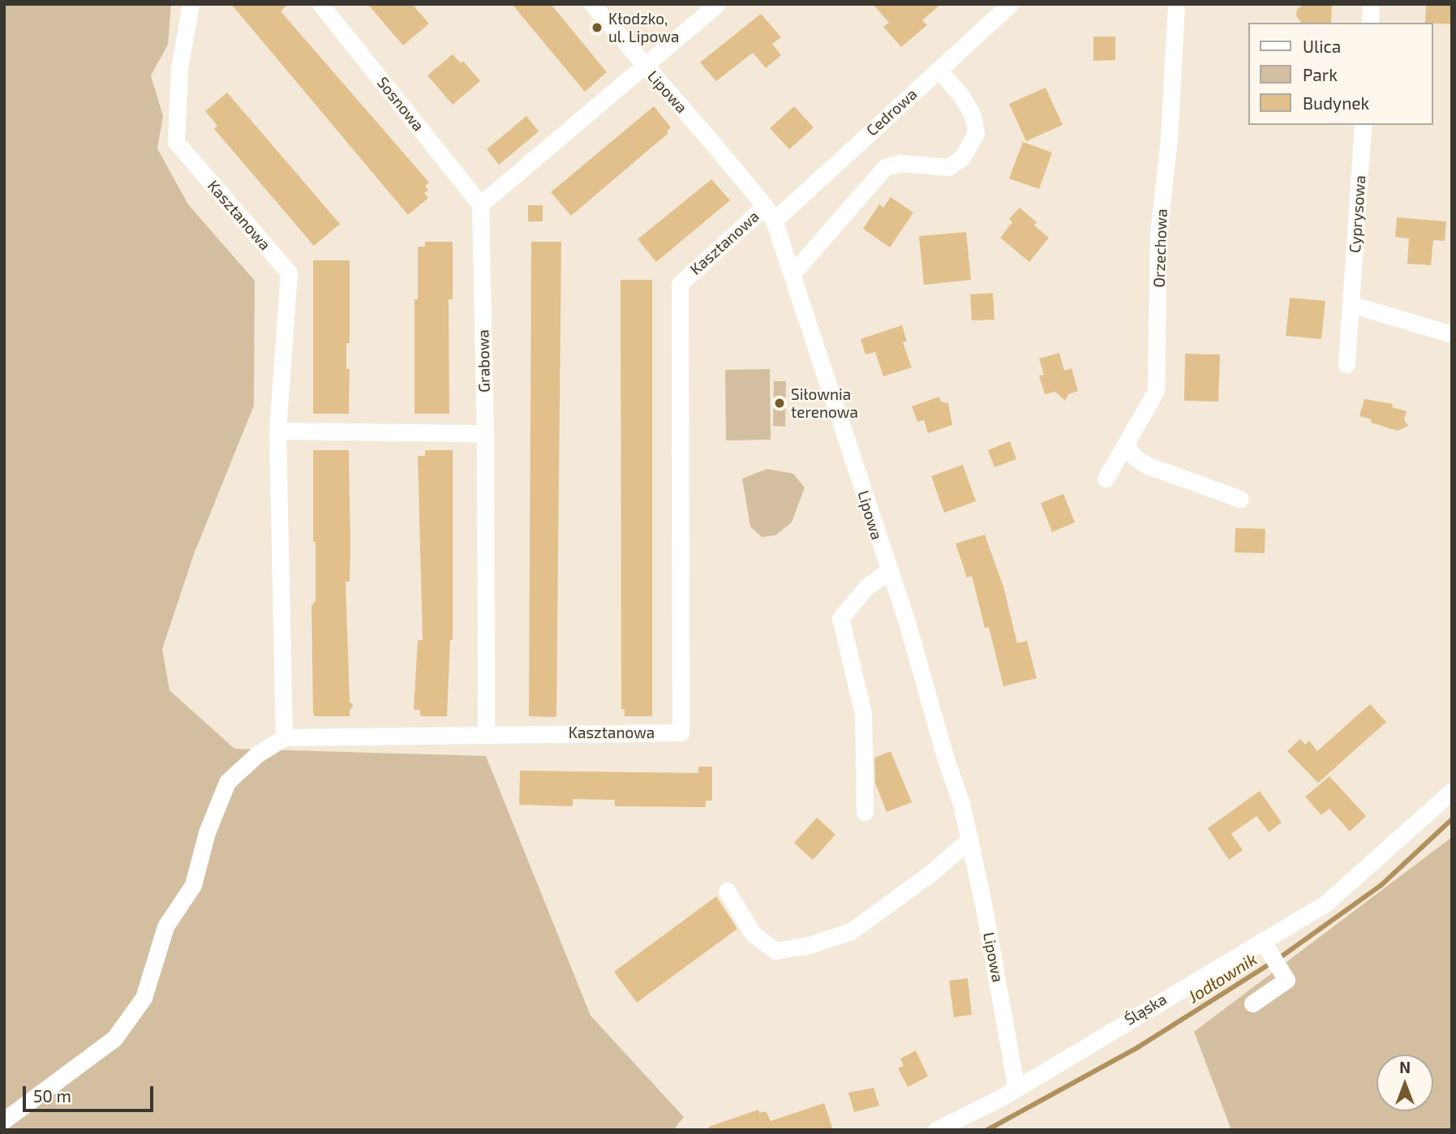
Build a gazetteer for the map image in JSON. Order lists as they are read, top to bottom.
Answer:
{
  "streets": {
    "street": [
      "Lipowa",
      "Sosnowa",
      "Cedrowa",
      "Cyprysowa",
      "Kasztanowa",
      "Orzechowa",
      "Grabowa",
      "Śląska"
    ]
  },
  "crossings": [
    ["Lipowa", "Cedrowa"],
    ["Lipowa", "Kasztanowa"],
    ["Lipowa", "Śląska"],
    ["Sosnowa", "Grabowa"],
    ["Cedrowa", "Kasztanowa"],
    ["Kasztanowa", "Grabowa"]
  ],
  "water": ["Jodłownik"],
  "places": ["Kłodzko, ul. Lipowa", "Siłownia terenowa"],
  "legend": ["Ulica", "Park", "Budynek"],
  "scale_bar": "50 m",
  "north": "top"
}
